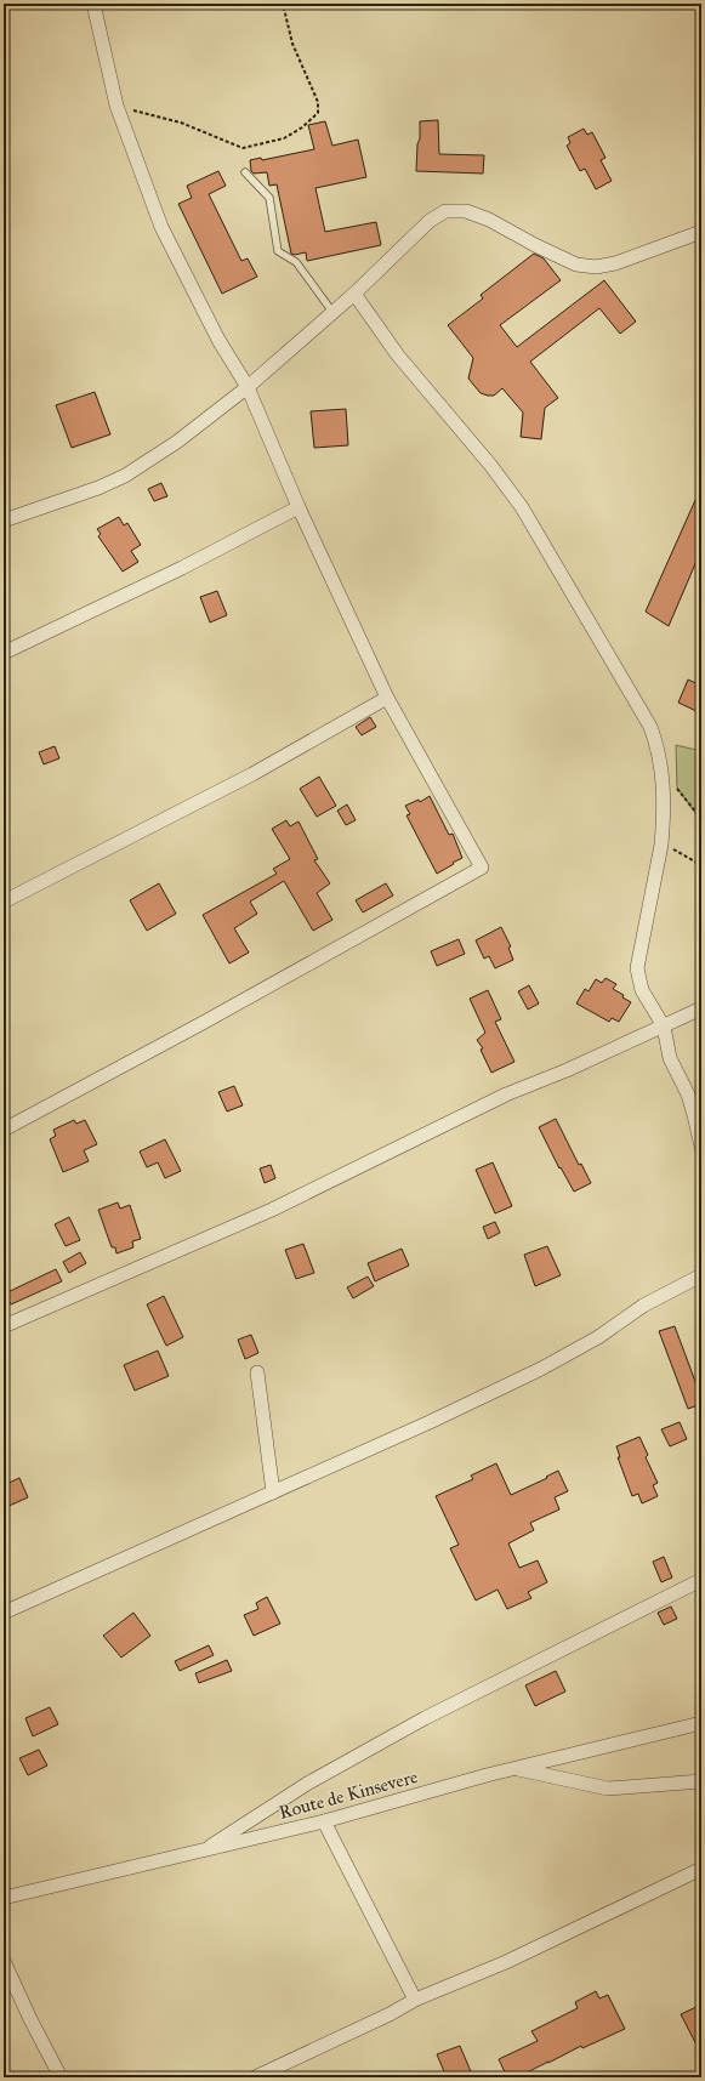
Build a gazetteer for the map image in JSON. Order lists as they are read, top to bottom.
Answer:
{
  "streets": {
    "street": ["Route de Kinsevere"]
  }
}
